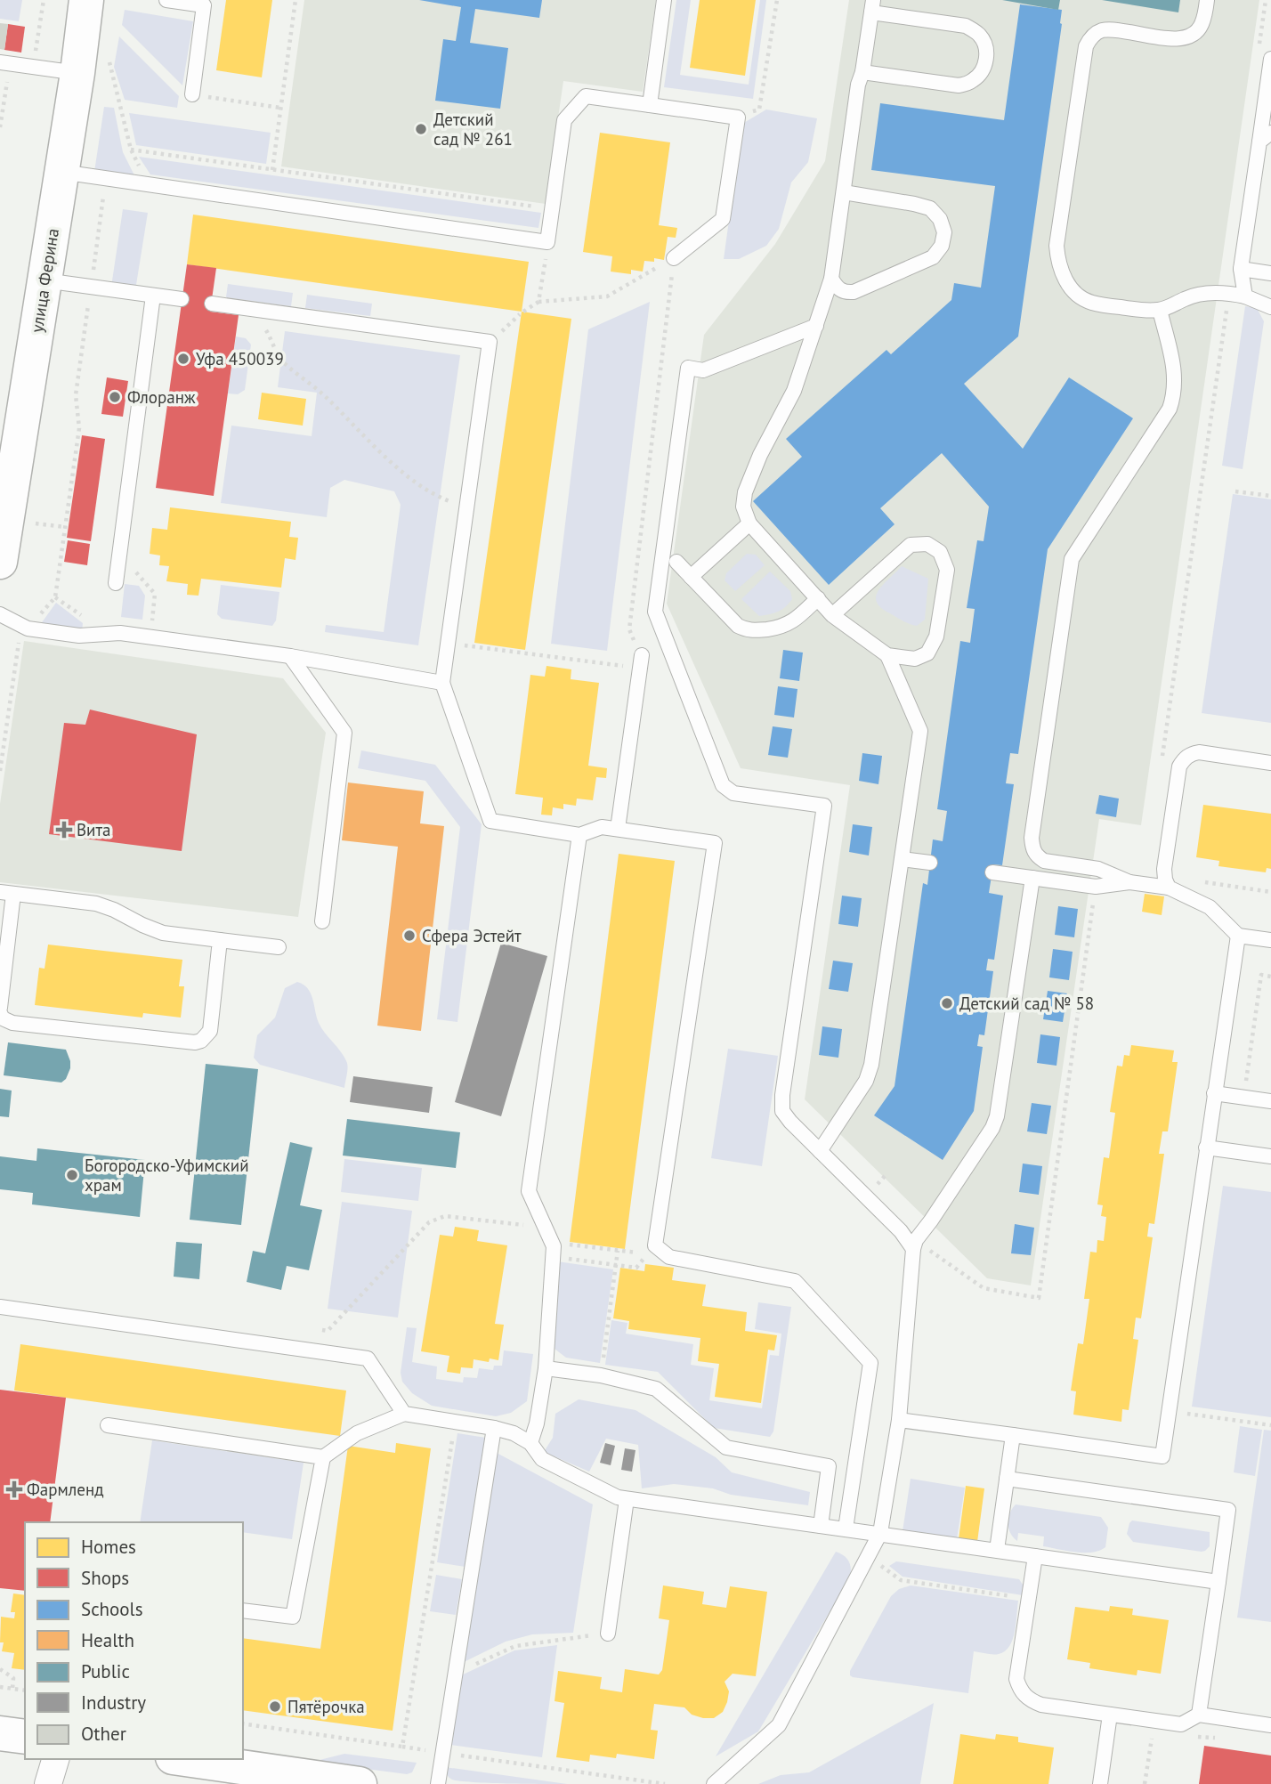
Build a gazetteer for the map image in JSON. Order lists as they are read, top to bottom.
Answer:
{
  "streets": {
    "main road": ["улица Ферина"]
  },
  "places": {
    "other": [
      "Детский сад № 261",
      "Уфа 450039",
      "Флоранж",
      "Сфера Эстейт",
      "Детский сад № 58",
      "Богородско-Уфимский храм",
      "Пятёрочка"
    ],
    "health": ["Вита", "Фармленд"]
  },
  "legend": [
    "Homes",
    "Shops",
    "Schools",
    "Health",
    "Public",
    "Industry",
    "Other"
  ]
}
